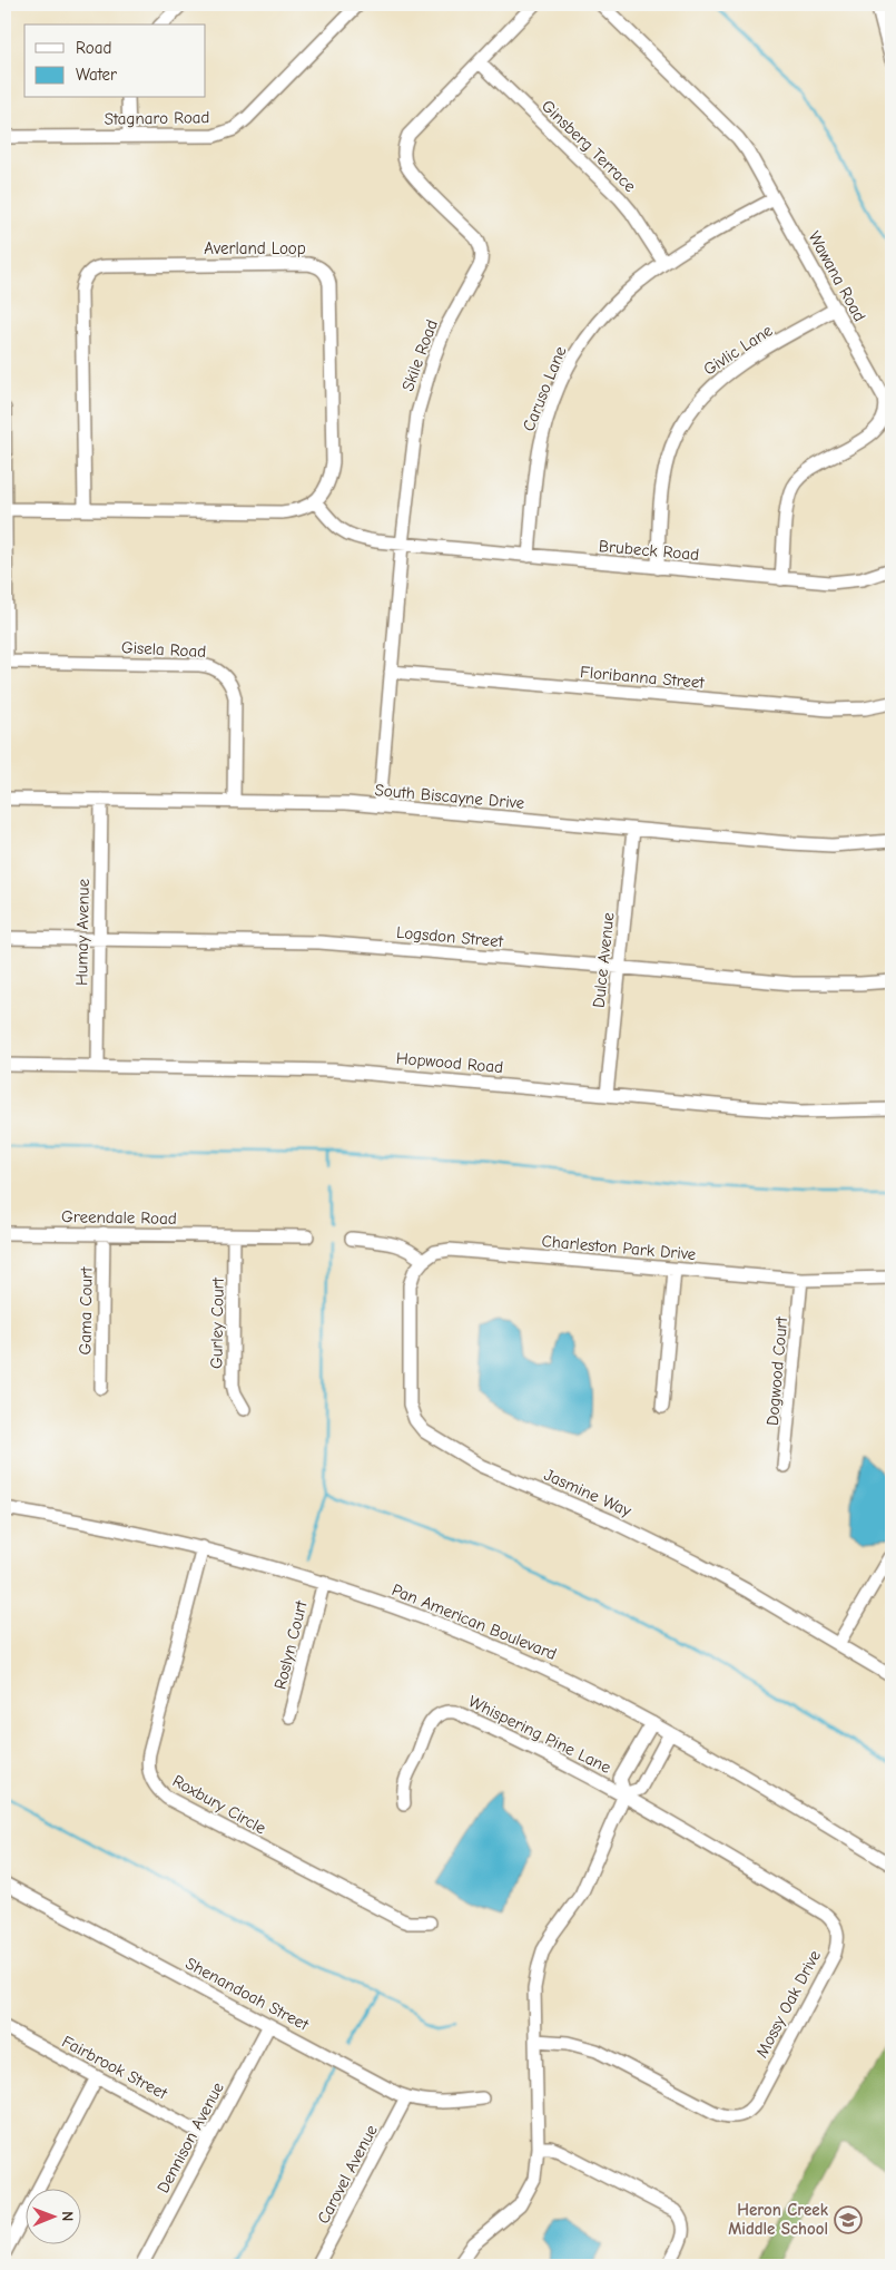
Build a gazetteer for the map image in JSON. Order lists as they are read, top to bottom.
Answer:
{
  "streets": {
    "street": [
      "Stagnaro Road",
      "Ginsberg Terrace",
      "Averland Loop",
      "Wawana Road",
      "Givlic Lane",
      "Skile Road",
      "Caruso Lane",
      "Brubeck Road",
      "Gisela Road",
      "Floribanna Street",
      "South Biscayne Drive",
      "Humay Avenue",
      "Logsdon Street",
      "Dulce Avenue",
      "Hopwood Road",
      "Greendale Road",
      "Charleston Park Drive",
      "Gama Court",
      "Gurley Court",
      "Dogwood Court",
      "Jasmine Way",
      "Pan American Boulevard",
      "Roslyn Court",
      "Whispering Pine Lane",
      "Roxbury Circle",
      "Shenandoah Street",
      "Mossy Oak Drive",
      "Fairbrook Street",
      "Dennison Avenue",
      "Carovel Avenue"
    ]
  },
  "crossings": [
    ["Ginsberg Terrace", "Skile Road"],
    ["Ginsberg Terrace", "Caruso Lane"],
    ["Averland Loop", "Brubeck Road"],
    ["Wawana Road", "Givlic Lane"],
    ["Wawana Road", "Caruso Lane"],
    ["Wawana Road", "Brubeck Road"],
    ["Givlic Lane", "Brubeck Road"],
    ["Skile Road", "Brubeck Road"],
    ["Skile Road", "Floribanna Street"],
    ["Skile Road", "South Biscayne Drive"],
    ["Caruso Lane", "Brubeck Road"],
    ["Gisela Road", "South Biscayne Drive"],
    ["South Biscayne Drive", "Humay Avenue"],
    ["South Biscayne Drive", "Dulce Avenue"],
    ["Humay Avenue", "Logsdon Street"],
    ["Humay Avenue", "Hopwood Road"],
    ["Logsdon Street", "Dulce Avenue"],
    ["Dulce Avenue", "Hopwood Road"],
    ["Greendale Road", "Gama Court"],
    ["Greendale Road", "Gurley Court"],
    ["Charleston Park Drive", "Dogwood Court"],
    ["Charleston Park Drive", "Jasmine Way"],
    ["Pan American Boulevard", "Roslyn Court"],
    ["Pan American Boulevard", "Roxbury Circle"],
    ["Whispering Pine Lane", "Mossy Oak Drive"],
    ["Shenandoah Street", "Dennison Avenue"],
    ["Shenandoah Street", "Carovel Avenue"],
    ["Fairbrook Street", "Dennison Avenue"]
  ],
  "places": {
    "school or university": ["Heron Creek Middle School"]
  },
  "legend": ["Road", "Water"],
  "north": "right"
}
